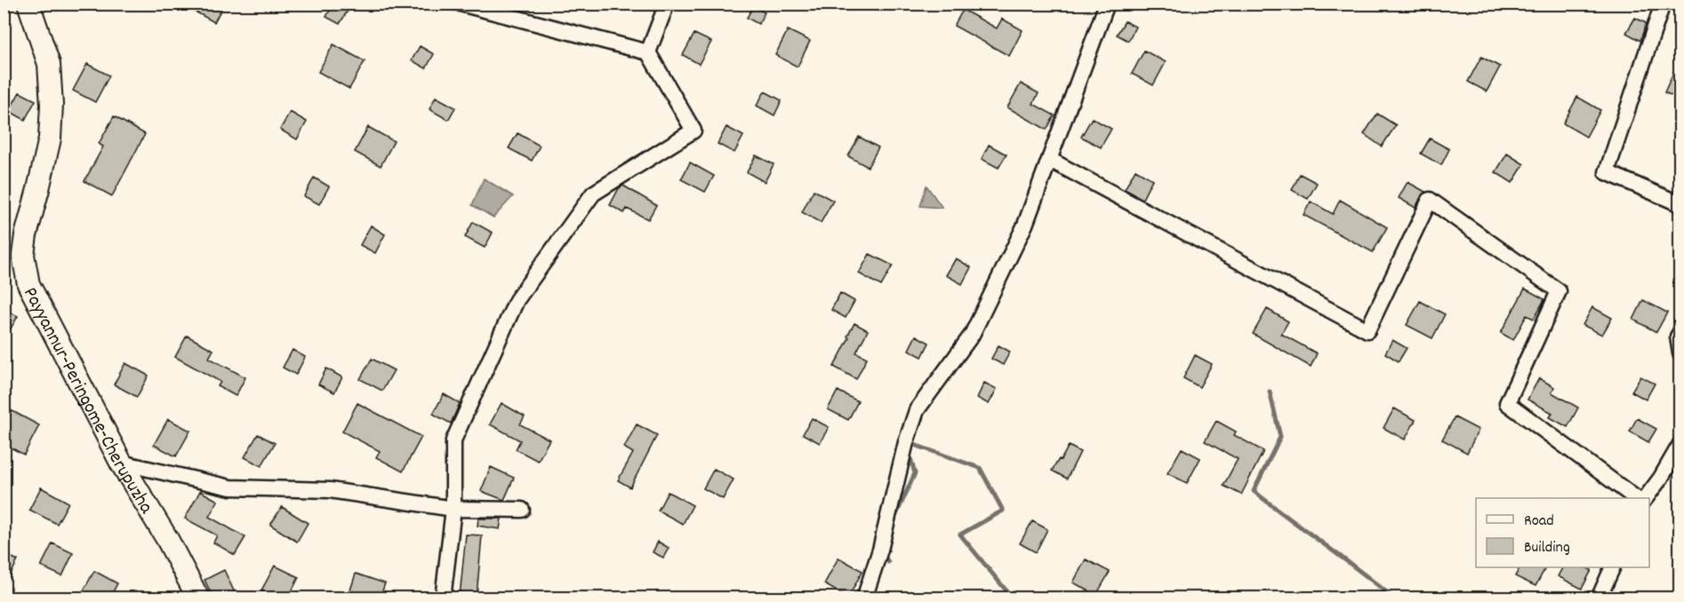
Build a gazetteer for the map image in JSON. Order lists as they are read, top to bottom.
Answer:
{
  "streets": {
    "main road": ["Payyannur-Peringome-Cherupuzha"]
  },
  "legend": ["Road", "Building"]
}
